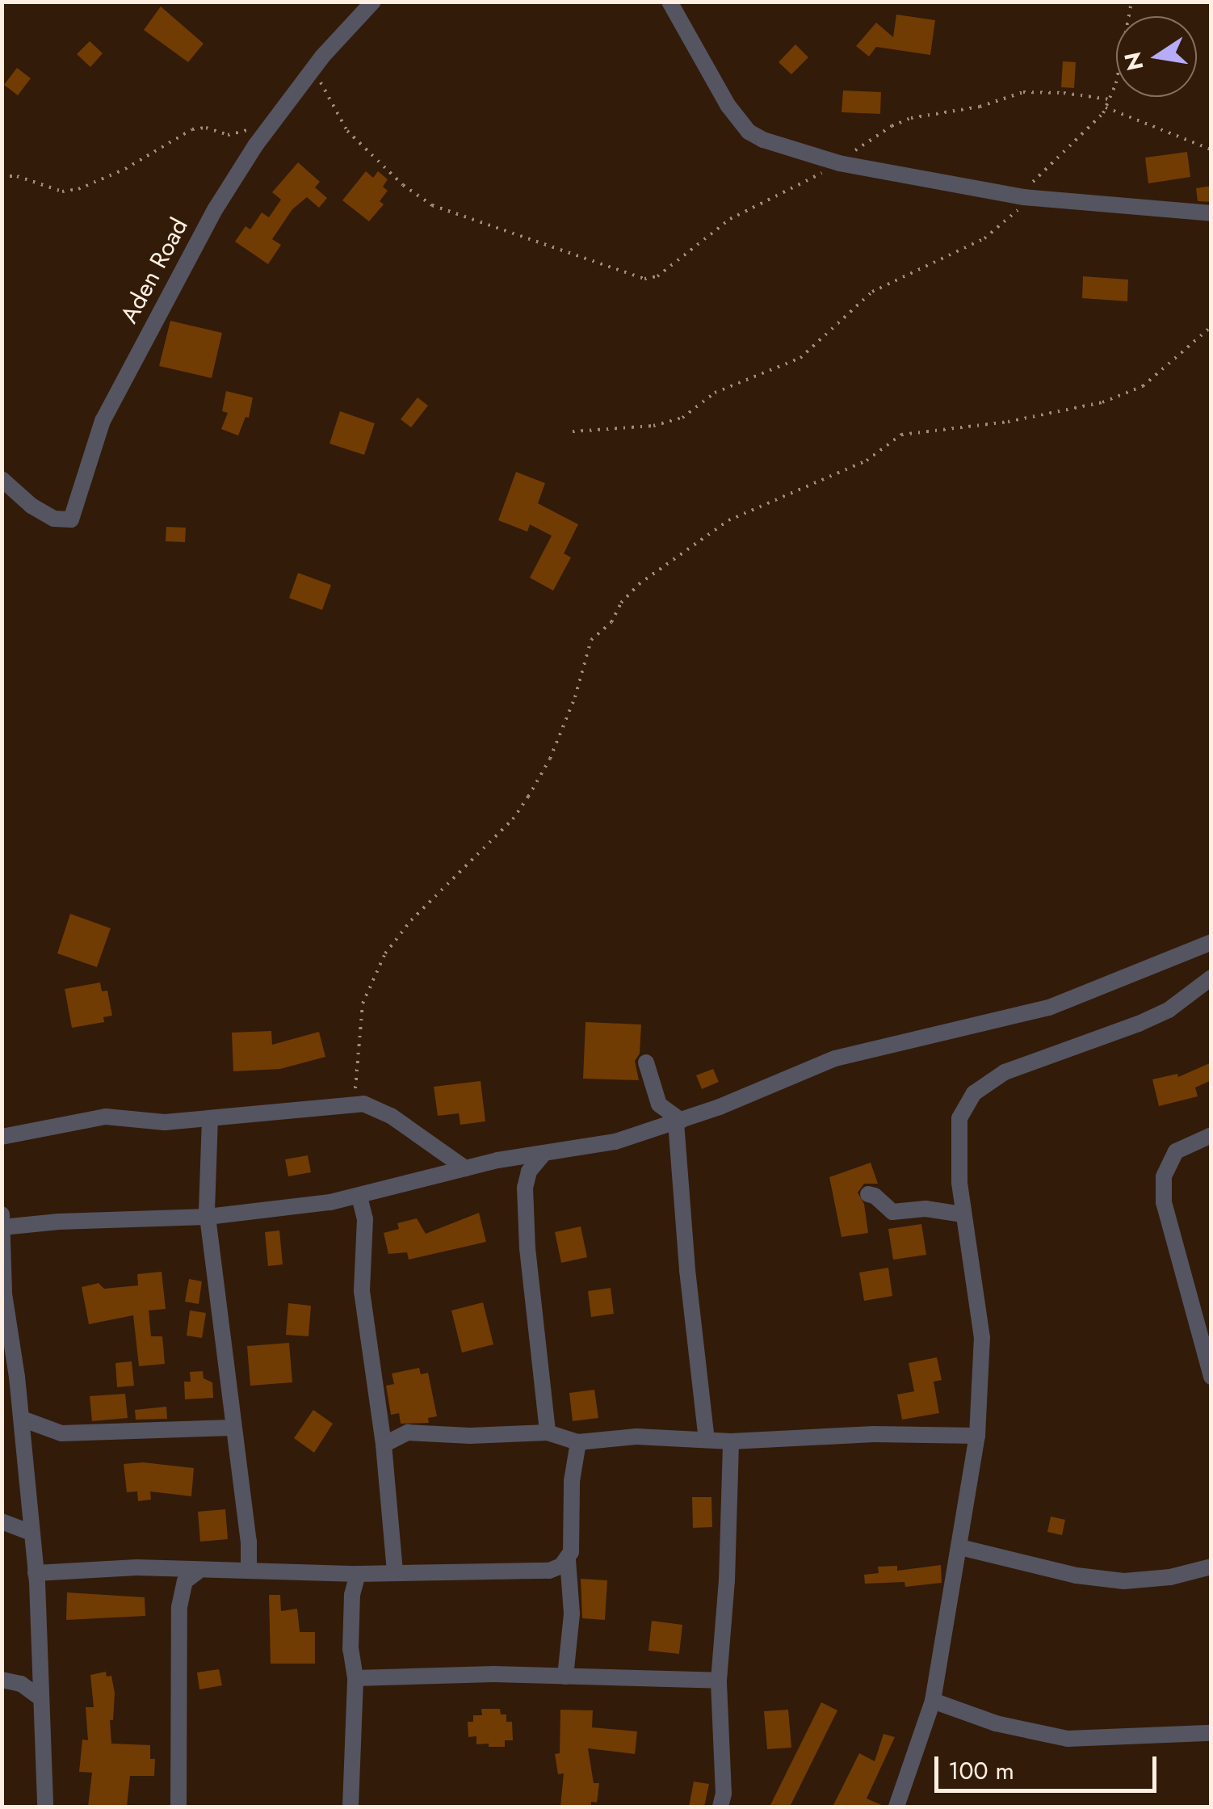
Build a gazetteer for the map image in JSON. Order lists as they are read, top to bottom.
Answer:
{
  "streets": {
    "street": ["Aden Road"]
  },
  "scale_bar": "100 m",
  "north": "left"
}
